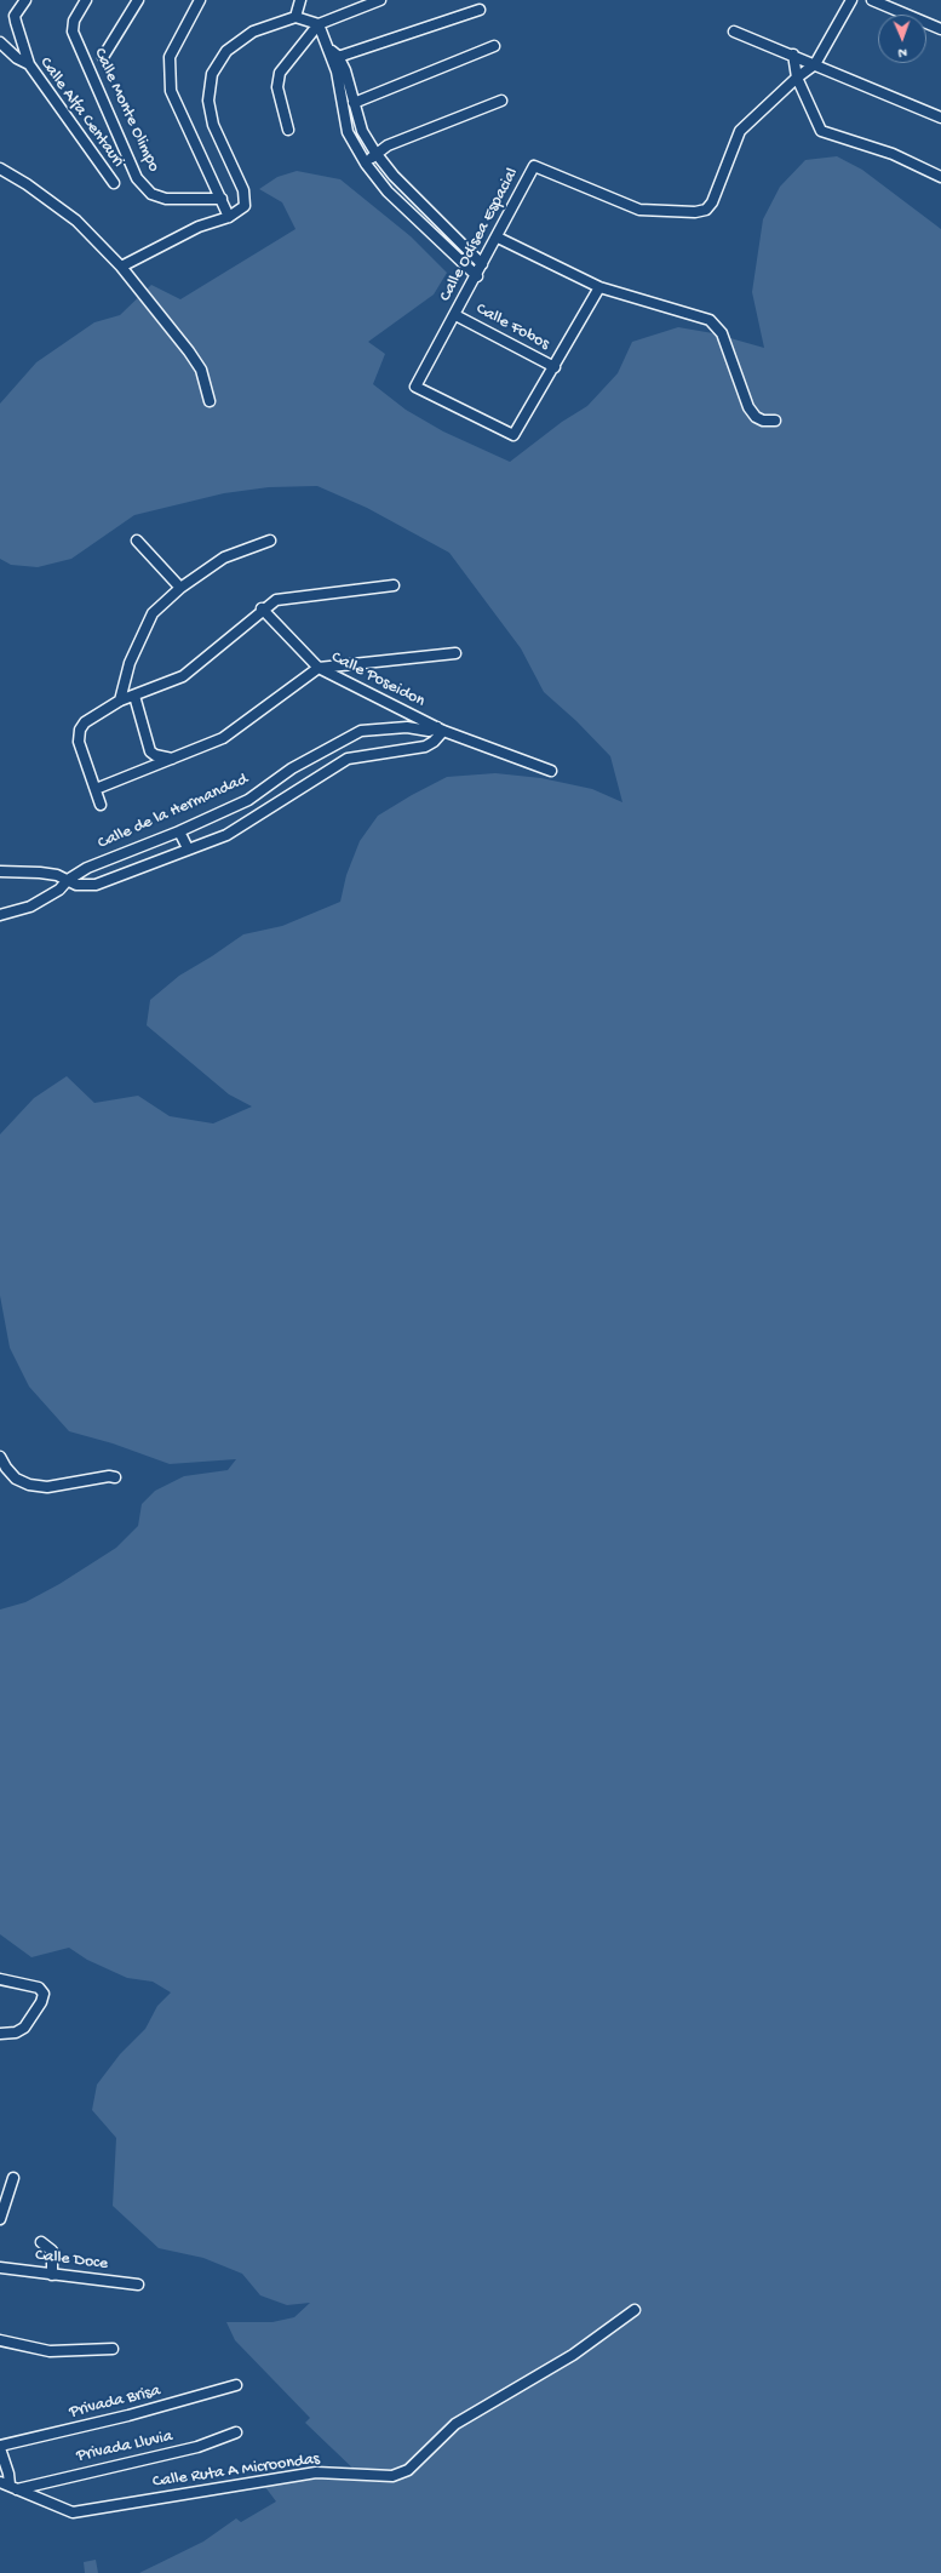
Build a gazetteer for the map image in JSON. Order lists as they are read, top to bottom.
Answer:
{
  "streets": {
    "street": [
      "Calle Monte Olimpo",
      "Calle Alfa Centauri",
      "Calle Odísea Espacial",
      "Calle Fobos",
      "Calle Poseidon",
      "Calle de la Hermandad",
      "Calle Doce",
      "Privada Brisa",
      "Privada Lluvia",
      "Calle Ruta A Microondas"
    ]
  },
  "crossings": [
    ["Calle Odísea Espacial", "Calle Fobos"],
    ["Calle Poseidon", "Calle de la Hermandad"],
    ["Privada Lluvia", "Calle Ruta A Microondas"]
  ],
  "north": "bottom"
}
